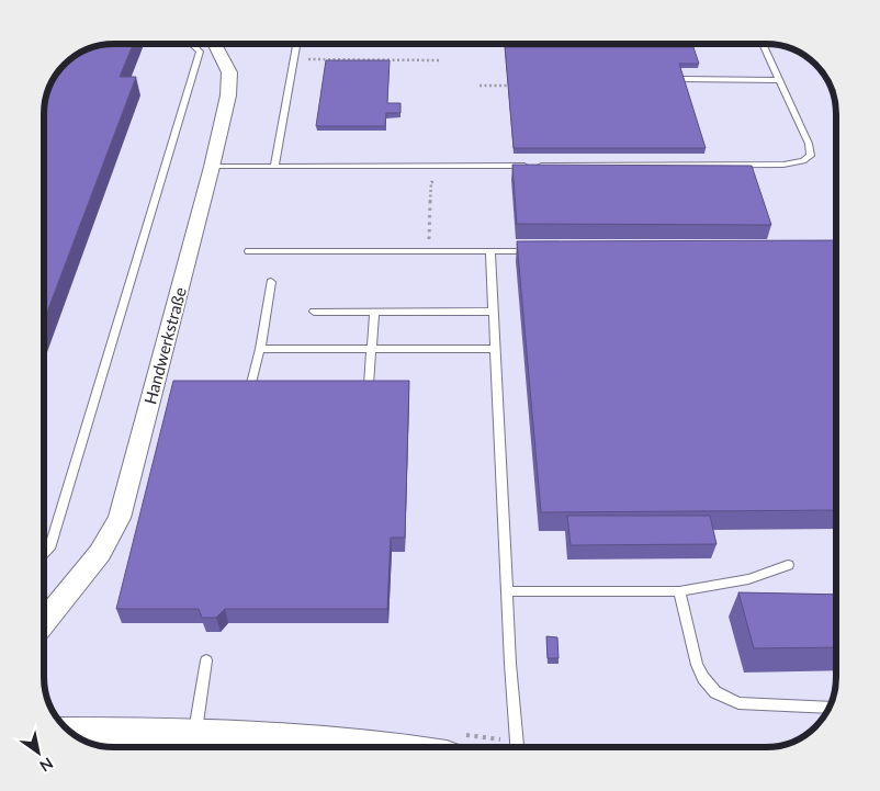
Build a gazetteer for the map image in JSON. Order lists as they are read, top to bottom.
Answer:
{
  "streets": {
    "street": ["Handwerkstraße"]
  },
  "north": "bottom right"
}
